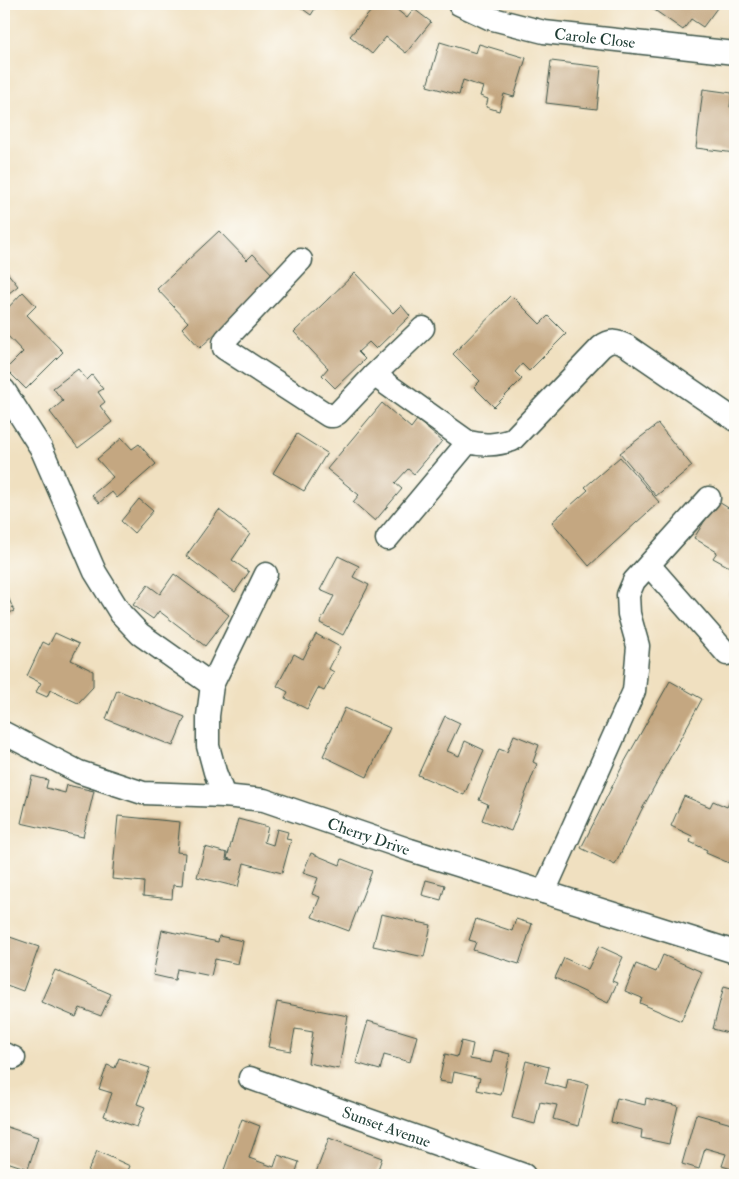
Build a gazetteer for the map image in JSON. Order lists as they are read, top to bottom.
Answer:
{
  "streets": {
    "street": ["Carole Close", "Cherry Drive", "Sunset Avenue"]
  }
}
